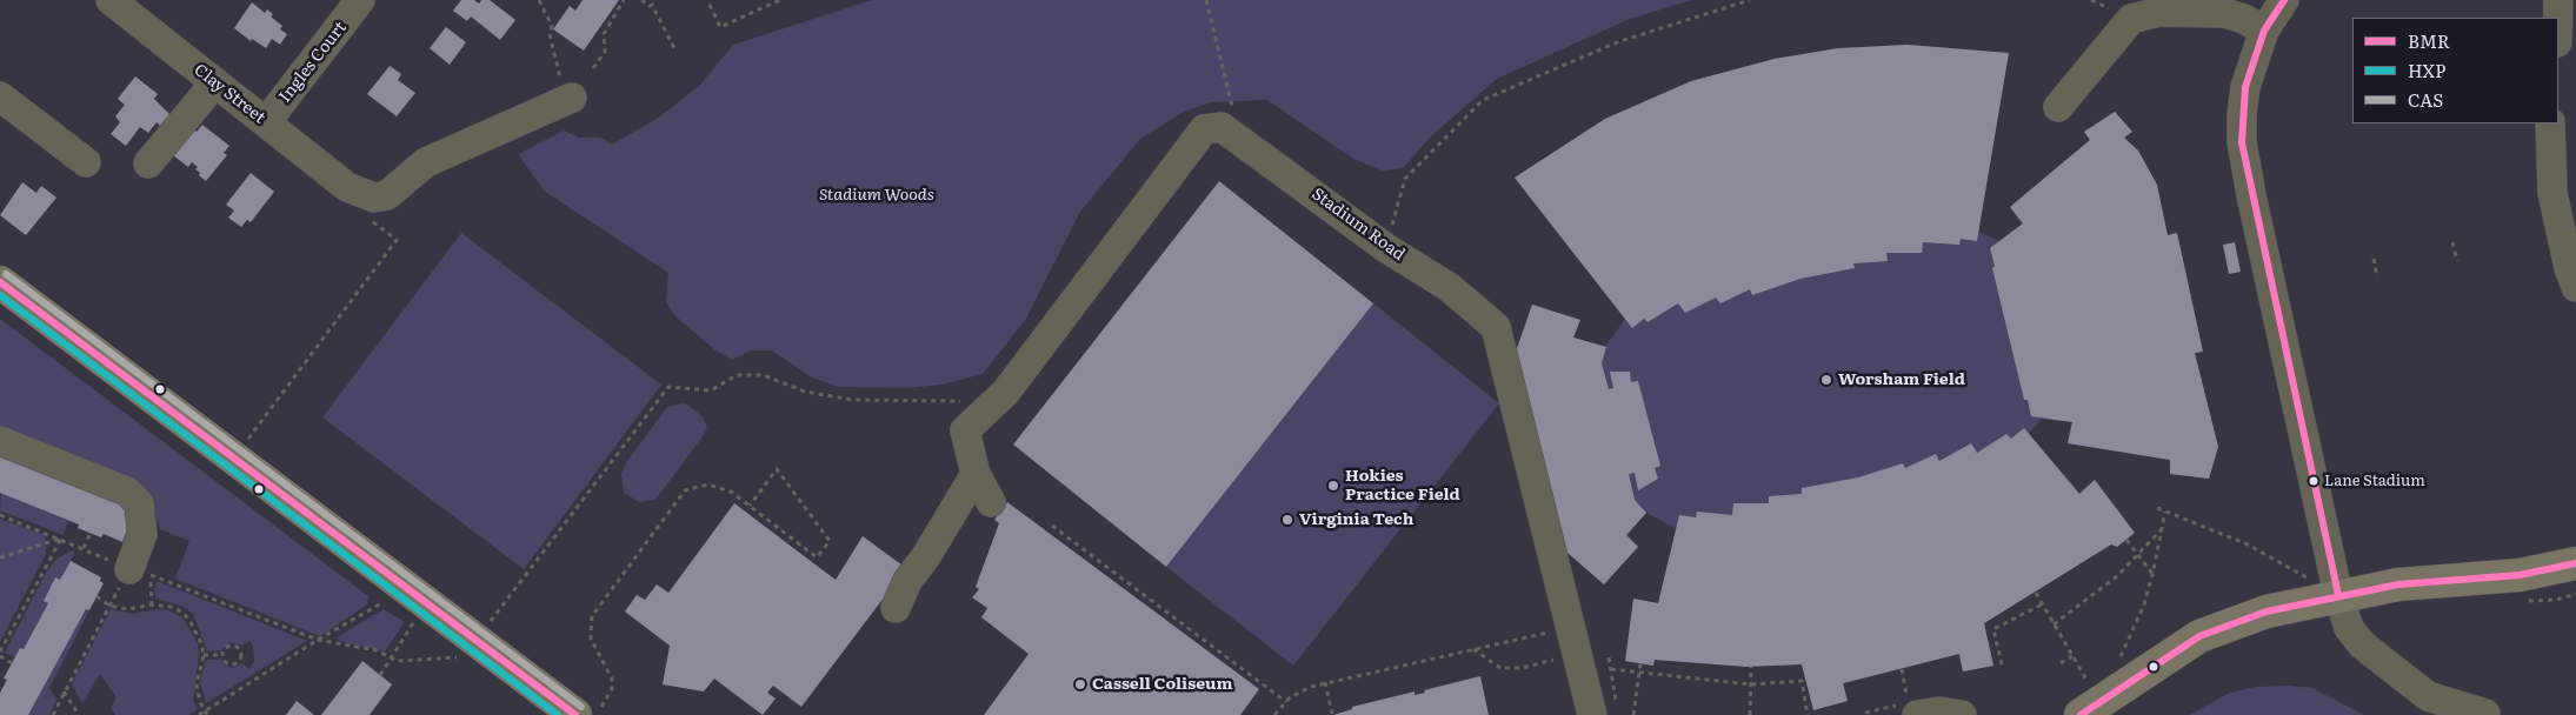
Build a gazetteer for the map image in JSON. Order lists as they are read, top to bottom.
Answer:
{
  "streets": {
    "street": ["Ingles Court", "Clay Street", "Stadium Road"]
  },
  "crossings": [
    ["Ingles Court", "Clay Street"]
  ],
  "parks": ["Stadium Woods"],
  "places": [
    "Worsham Field",
    "Lane Stadium",
    "Hokies Practice Field",
    "Virginia Tech",
    "Cassell Coliseum"
  ],
  "lines": ["transit line BMR", "transit line CAS", "transit line HXP"],
  "legend": ["BMR", "HXP", "CAS"]
}
